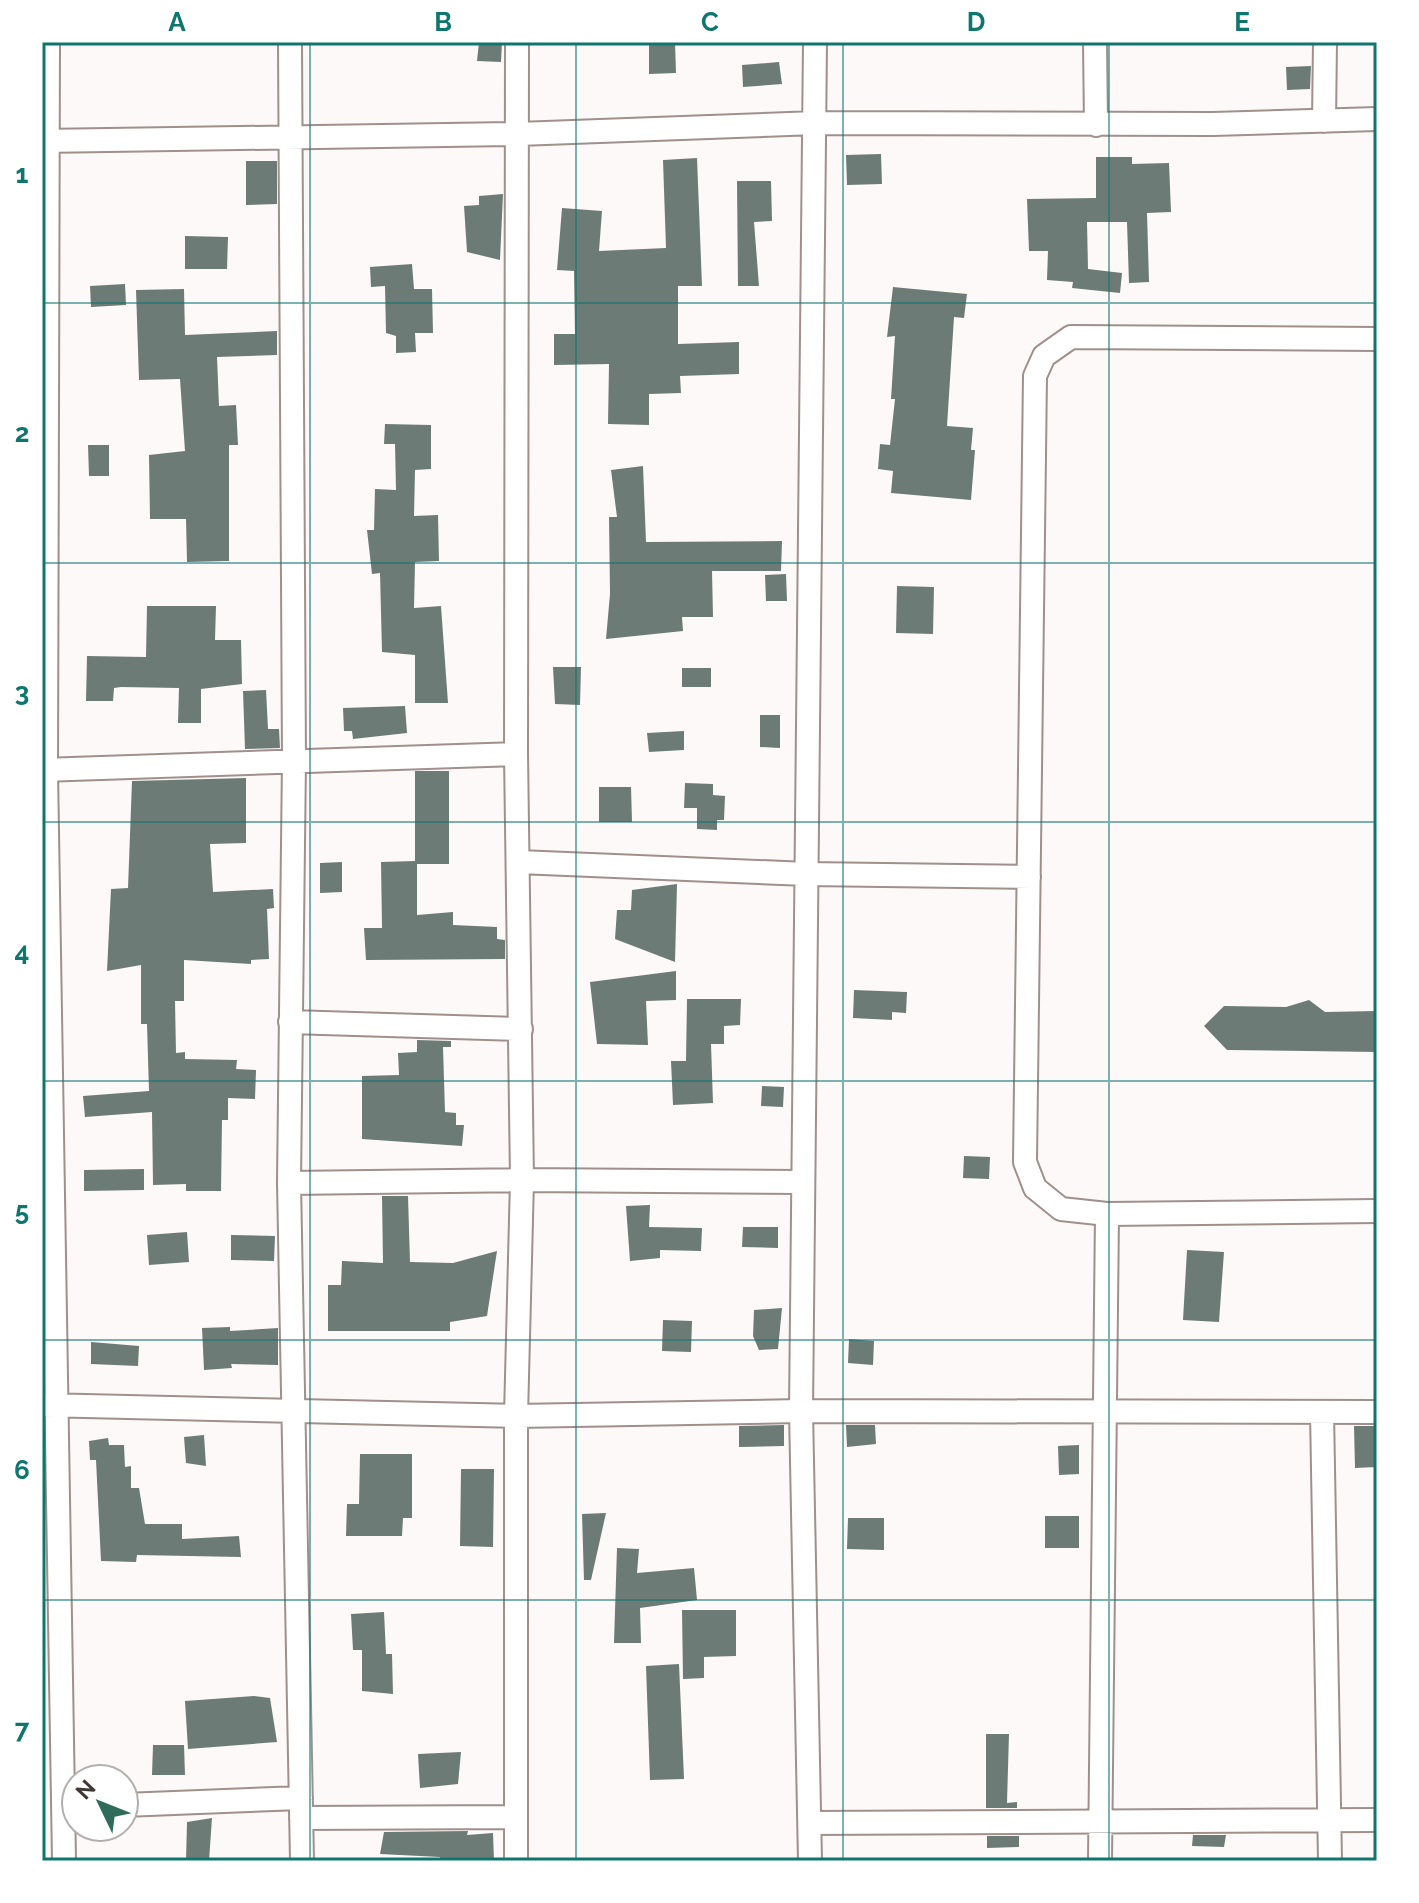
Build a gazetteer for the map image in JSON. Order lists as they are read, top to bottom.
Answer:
{
  "north": "top left",
  "grid": {
    "columns": [
      "A",
      "B",
      "C",
      "D",
      "E"
    ],
    "rows": [
      "1",
      "2",
      "3",
      "4",
      "5",
      "6",
      "7"
    ]
  }
}
